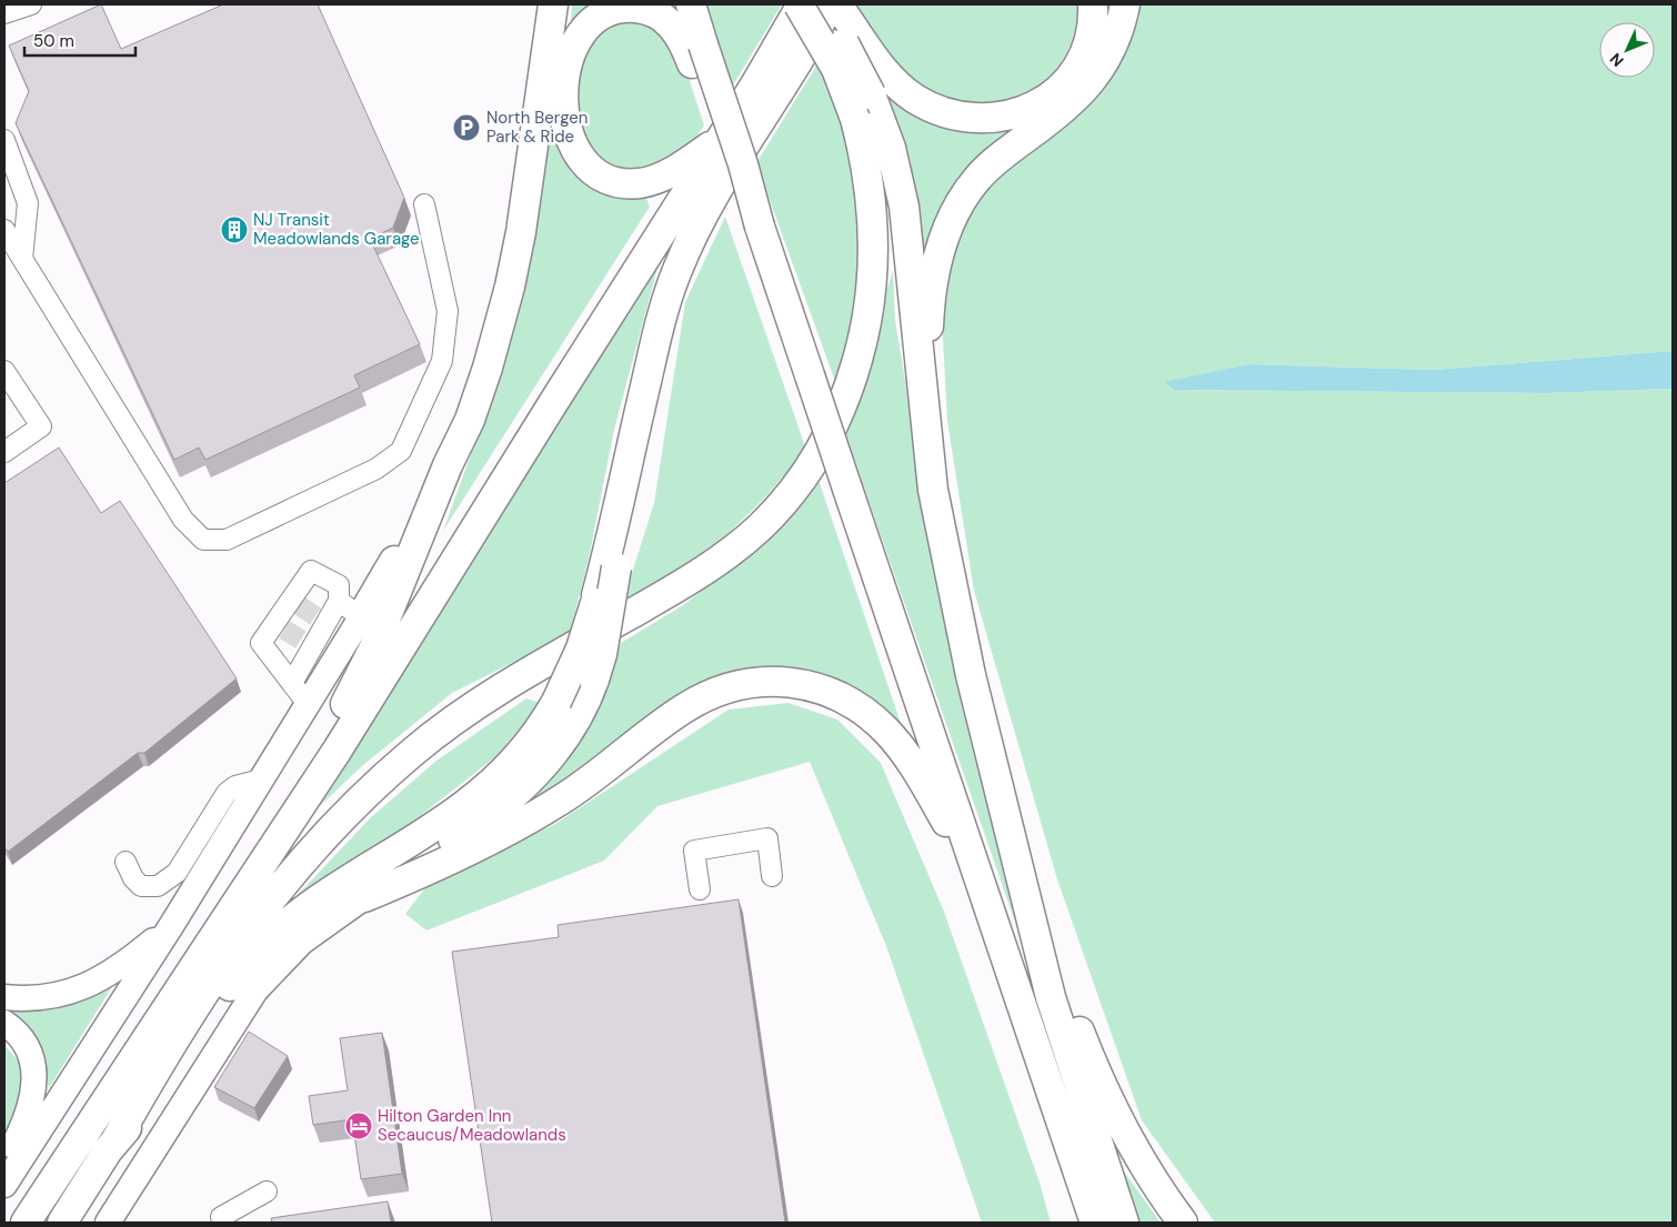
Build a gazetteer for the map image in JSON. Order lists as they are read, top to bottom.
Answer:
{
  "places": {
    "parking": ["North Bergen Park & Ride"],
    "building": ["NJ Transit Meadowlands Garage"],
    "hotel": ["Hilton Garden Inn Secaucus/Meadowlands"]
  },
  "scale_bar": "50 m",
  "north": "bottom left"
}
